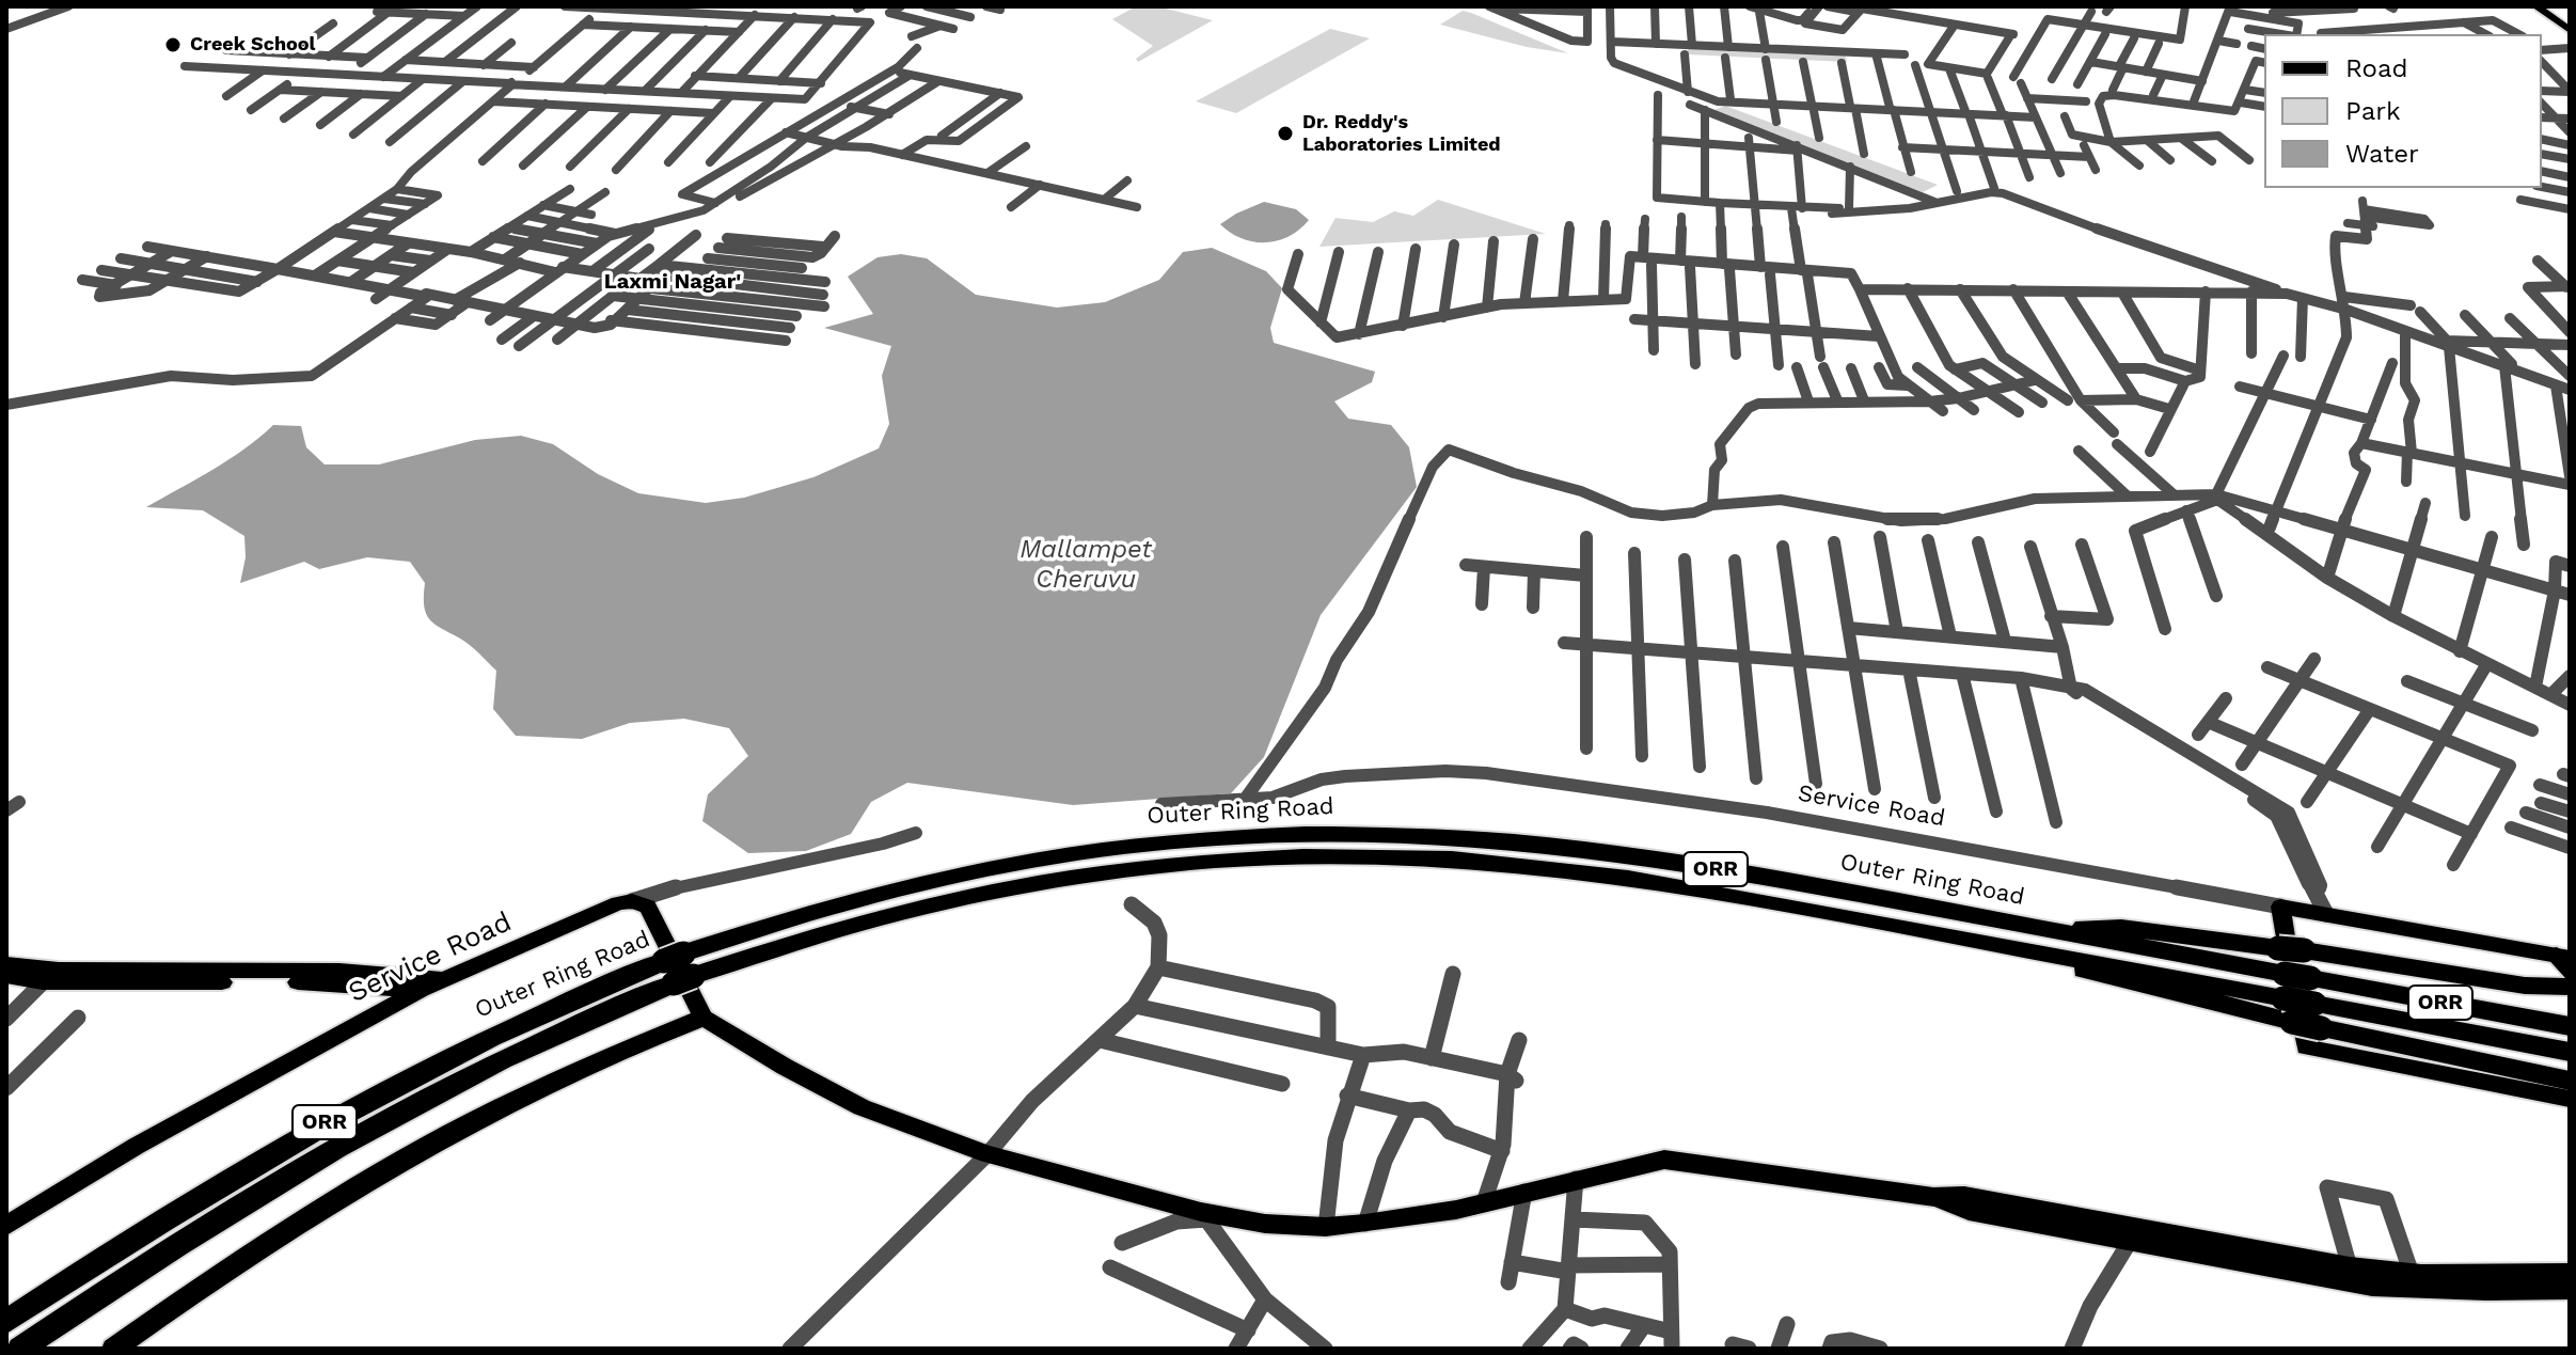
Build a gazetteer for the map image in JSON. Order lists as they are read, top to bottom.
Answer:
{
  "streets": {
    "highway": ["Outer Ring Road", "ORR"],
    "main road": ["Service Road"]
  },
  "districts": ["Laxmi Nagar'"],
  "water": ["Mallampet Cheruvu"],
  "places": ["Creek School", "Dr. Reddy's Laboratories Limited"],
  "legend": ["Road", "Park", "Water"]
}
